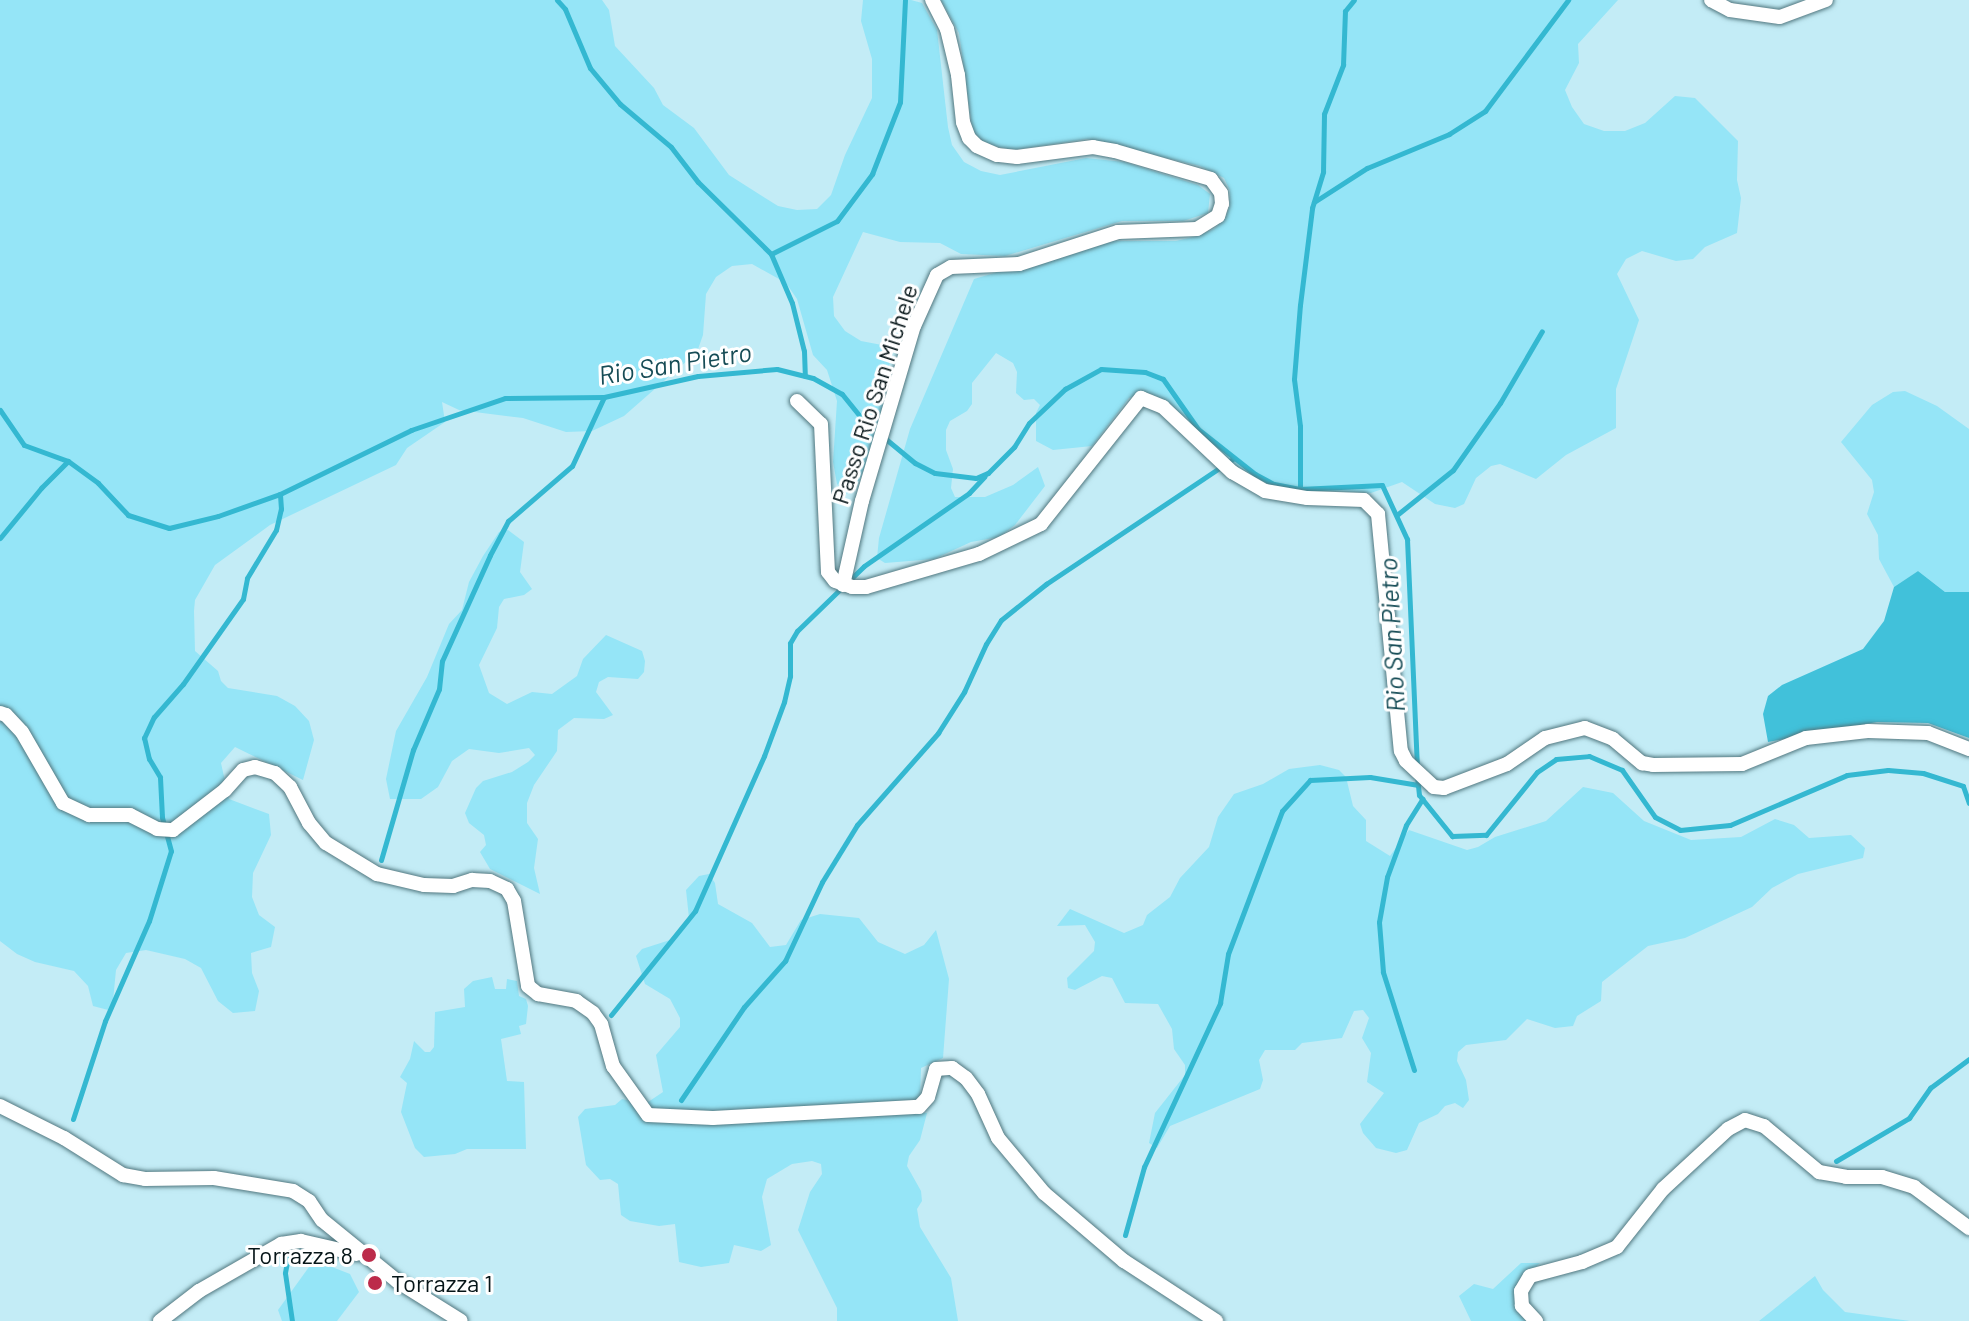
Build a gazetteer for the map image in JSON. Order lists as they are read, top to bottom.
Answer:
{
  "streets": {
    "street": ["Passo Rio San Michele"]
  },
  "water": ["Rio San Pietro"],
  "places": ["Torrazza 8", "Torrazza 1"]
}
